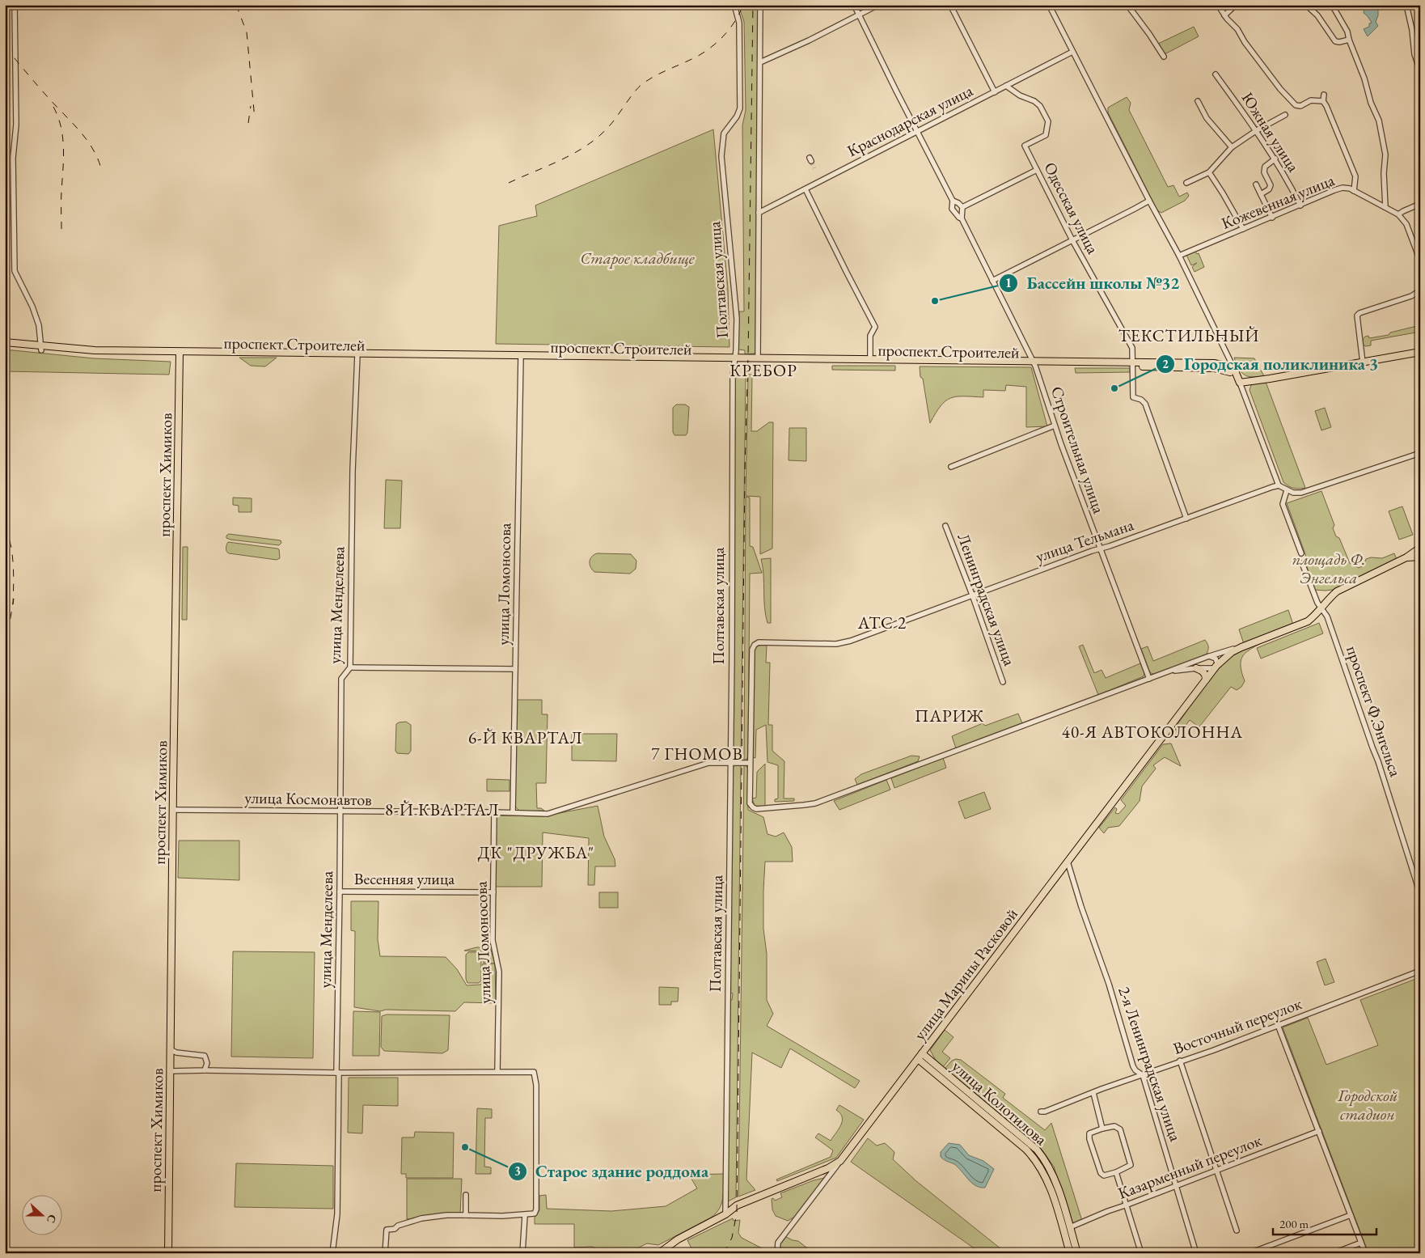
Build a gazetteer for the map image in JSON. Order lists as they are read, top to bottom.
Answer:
{
  "streets": {
    "main road": [
      "проспект Строителей",
      "проспект Химиков",
      "улица Марины Расковой",
      "улица Колотилова"
    ],
    "street": [
      "Краснодарская улица",
      "Южная улица",
      "Кожевенная улица",
      "Одесская улица",
      "Полтавская улица",
      "Строительная улица",
      "улица Тельмана",
      "улица Ломоносова",
      "Ленинградская улица",
      "улица Менделеева",
      "проспект Ф.Энгельса",
      "улица Космонавтов",
      "Весенняя улица",
      "Восточный переулок",
      "2-я Ленинградская улица",
      "Казарменный переулок"
    ]
  },
  "crossings": [
    ["Краснодарская улица", "Одесская улица"],
    ["Южная улица", "Кожевенная улица"],
    ["Одесская улица", "проспект Строителей"],
    ["Одесская улица", "улица Тельмана"],
    ["Полтавская улица", "проспект Строителей"],
    ["Полтавская улица", "Строительная улица"],
    ["Полтавская улица", "улица Тельмана"],
    ["Полтавская улица", "улица Космонавтов"],
    ["Полтавская улица", "улица Марины Расковой"],
    ["проспект Строителей", "Строительная улица"],
    ["проспект Строителей", "проспект Химиков"],
    ["проспект Строителей", "улица Ломоносова"],
    ["проспект Строителей", "улица Менделеева"],
    ["Строительная улица", "улица Тельмана"],
    ["проспект Химиков", "улица Космонавтов"],
    ["улица Тельмана", "Ленинградская улица"],
    ["улица Ломоносова", "улица Космонавтов"],
    ["улица Ломоносова", "Весенняя улица"],
    ["улица Менделеева", "улица Космонавтов"],
    ["улица Менделеева", "Весенняя улица"],
    ["проспект Ф.Энгельса", "улица Марины Расковой"],
    ["улица Марины Расковой", "2-я Ленинградская улица"],
    ["улица Марины Расковой", "улица Колотилова"],
    ["Восточный переулок", "2-я Ленинградская улица"],
    ["2-я Ленинградская улица", "Казарменный переулок"],
    ["улица Колотилова", "Казарменный переулок"]
  ],
  "districts": [
    "ТЕКСТИЛЬНЫЙ",
    "КРЕБОР",
    "АТС 2",
    "ПАРИЖ",
    "40-Я АВТОКОЛОННА",
    "6-Й КВАРТАЛ",
    "7 ГНОМОВ",
    "8-Й КВАРТАЛ",
    "ДК \"ДРУЖБА\""
  ],
  "parks": ["Старое кладбище", "площадь Ф. Энгельса", "Городской стадион"],
  "places": ["Бассейн школы №32", "Городская поликлиника 3", "Старое здание роддома"],
  "scale_bar": "200 m",
  "north": "right"
}
